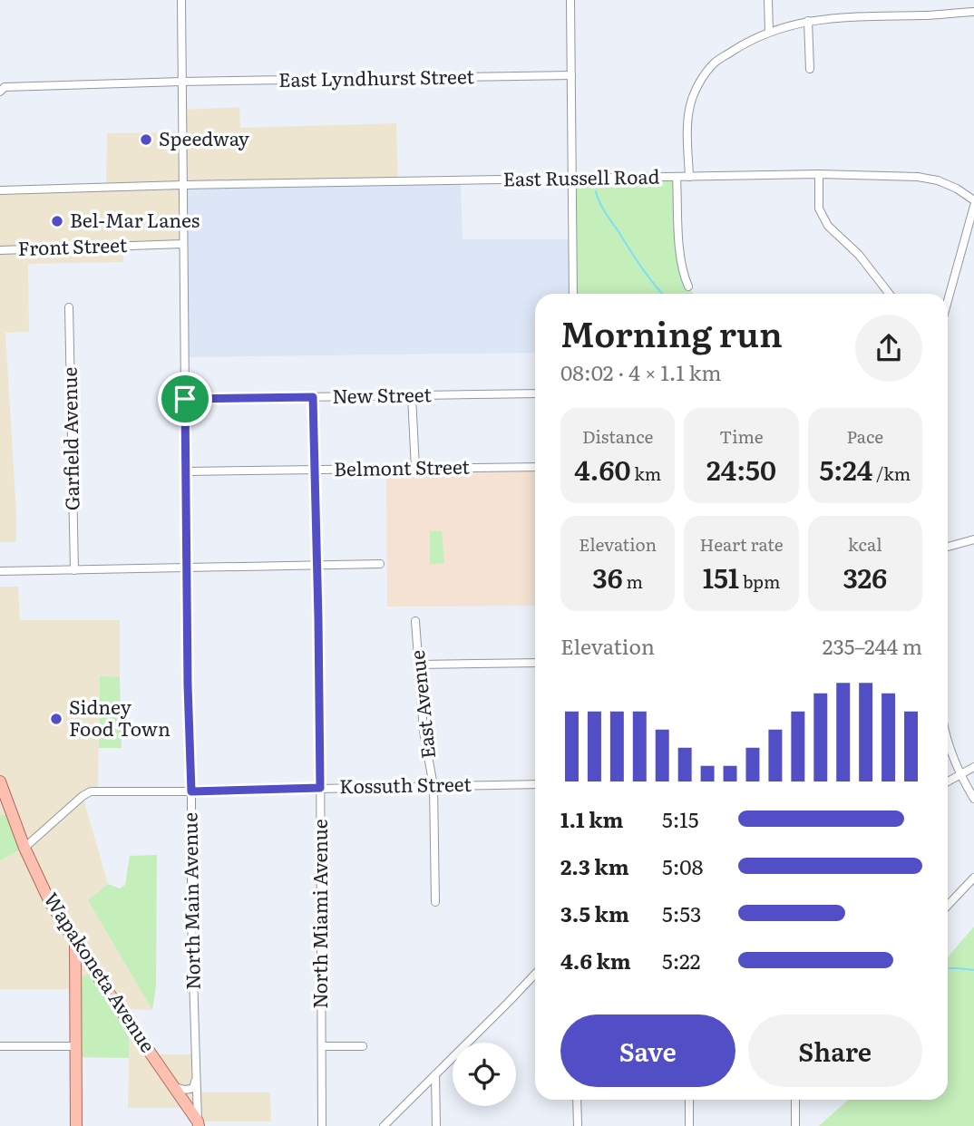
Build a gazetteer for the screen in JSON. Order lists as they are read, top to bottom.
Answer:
{
  "streets": {
    "main road": ["Wapakoneta Avenue"],
    "street": [
      "East Lyndhurst Street",
      "East Russell Road",
      "Front Street",
      "New Street",
      "Garfield Avenue",
      "Belmont Street",
      "East Avenue",
      "Kossuth Street",
      "North Main Avenue",
      "North Miami Avenue"
    ]
  },
  "crossings": [
    ["East Lyndhurst Street", "North Main Avenue"],
    ["East Russell Road", "North Main Avenue"],
    ["Front Street", "North Main Avenue"],
    ["New Street", "North Main Avenue"],
    ["New Street", "North Miami Avenue"],
    ["Belmont Street", "North Main Avenue"],
    ["Belmont Street", "North Miami Avenue"],
    ["East Avenue", "Kossuth Street"],
    ["Kossuth Street", "North Main Avenue"],
    ["Kossuth Street", "North Miami Avenue"],
    ["Kossuth Street", "Wapakoneta Avenue"],
    ["North Main Avenue", "Wapakoneta Avenue"]
  ],
  "places": ["Speedway", "Bel-Mar Lanes", "Sidney Food Town"],
  "page": {
    "heading": ["Morning run", "08:02 · 4 × 1.1 km"],
    "stats": [
      ["Distance", "4.60 km"],
      ["Time", "24:50"],
      ["Pace", "5:24 /km"],
      ["Elevation", "36 m"],
      ["Heart rate", "151 bpm"],
      ["kcal", "326"]
    ],
    "chart": ["Elevation", "235–244 m"],
    "list": [
      {
        "name": "1.1 km",
        "note": "5:15"
      },
      {
        "name": "2.3 km",
        "note": "5:08"
      },
      {
        "name": "3.5 km",
        "note": "5:53"
      },
      {
        "name": "4.6 km",
        "note": "5:22"
      }
    ],
    "buttons": ["Save", "Share"]
  }
}
